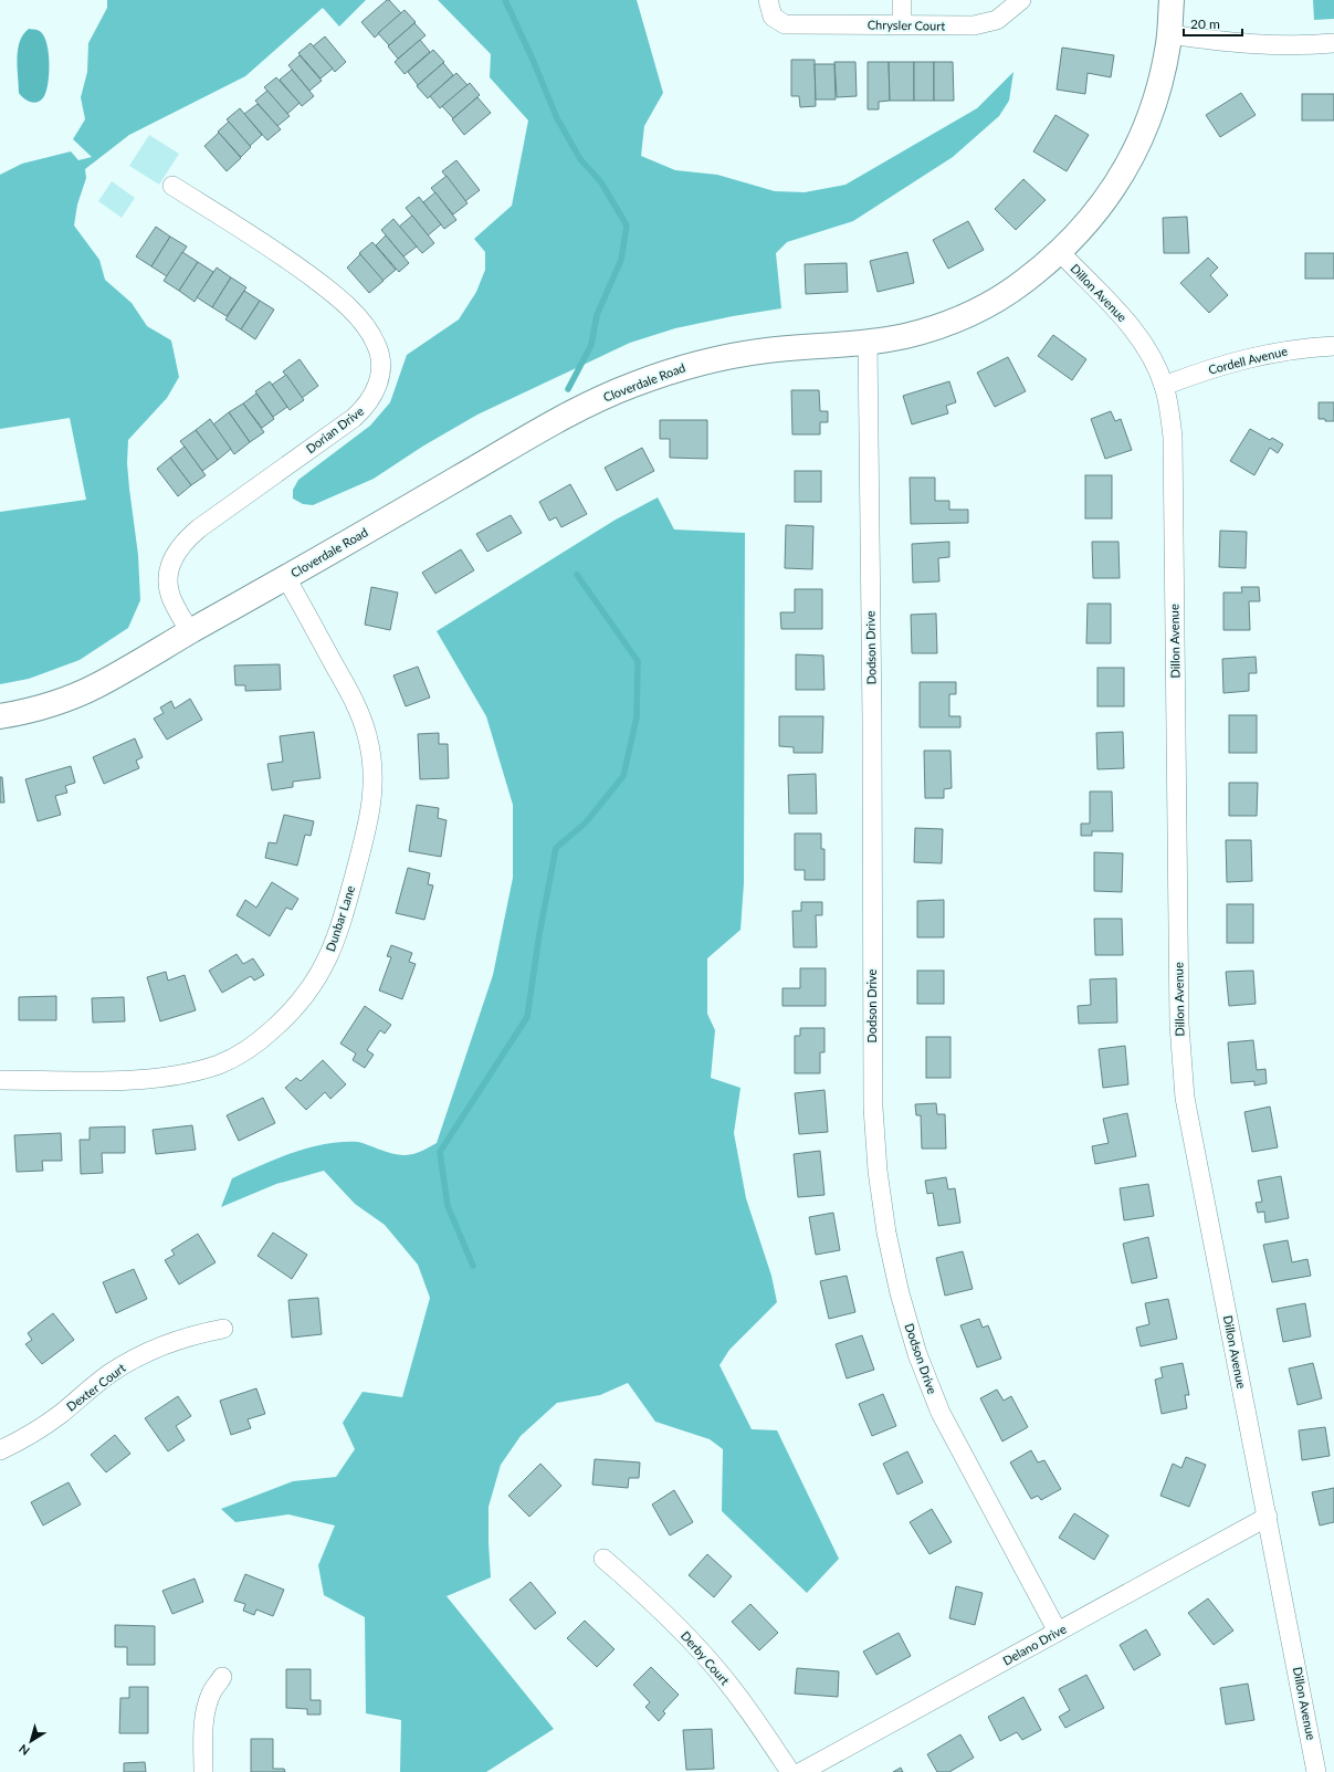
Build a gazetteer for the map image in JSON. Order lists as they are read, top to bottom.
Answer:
{
  "streets": {
    "street": [
      "Chrysler Court",
      "Dillon Avenue",
      "Cordell Avenue",
      "Cloverdale Road",
      "Dorian Drive",
      "Dodson Drive",
      "Dunbar Lane",
      "Dexter Court",
      "Delano Drive",
      "Derby Court"
    ]
  },
  "crossings": [
    ["Dillon Avenue", "Cordell Avenue"],
    ["Dillon Avenue", "Cloverdale Road"],
    ["Dillon Avenue", "Delano Drive"],
    ["Cloverdale Road", "Dorian Drive"],
    ["Cloverdale Road", "Dodson Drive"],
    ["Cloverdale Road", "Dunbar Lane"],
    ["Dodson Drive", "Delano Drive"]
  ],
  "scale_bar": "20 m",
  "north": "bottom left"
}
